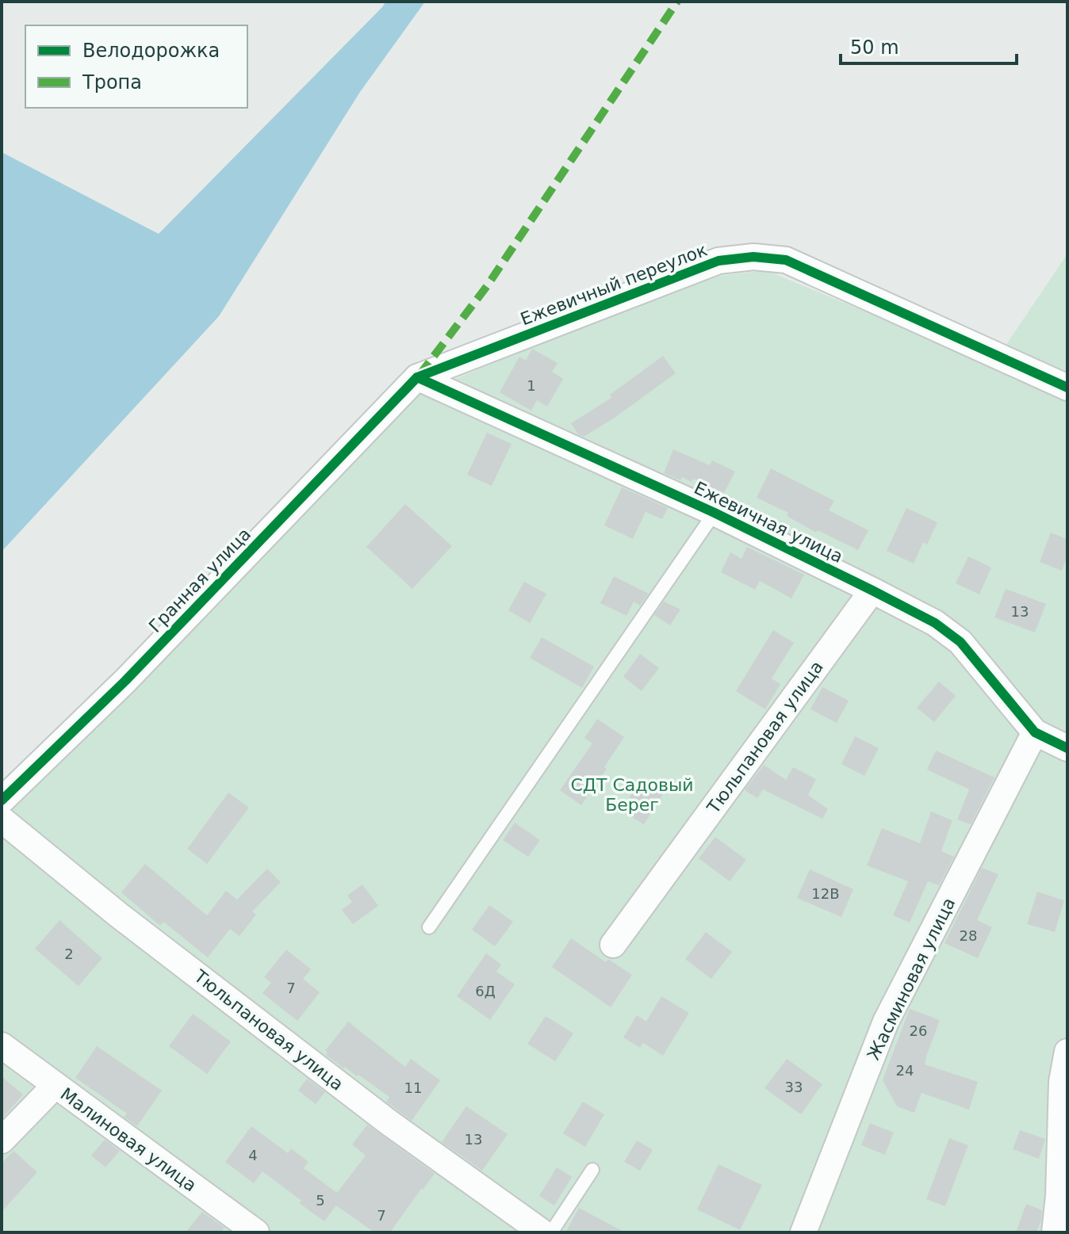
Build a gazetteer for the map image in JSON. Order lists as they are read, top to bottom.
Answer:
{
  "streets": {
    "street": [
      "Ежевичный переулок",
      "Ежевичная улица",
      "Гранная улица",
      "Тюльпановая улица",
      "Жасминовая улица",
      "Малиновая улица"
    ]
  },
  "crossings": [
    ["Ежевичный переулок", "Ежевичная улица"],
    ["Ежевичный переулок", "Гранная улица"],
    ["Ежевичная улица", "Гранная улица"],
    ["Ежевичная улица", "Тюльпановая улица"],
    ["Ежевичная улица", "Жасминовая улица"]
  ],
  "parks": ["СДТ Садовый Берег"],
  "house_numbers": [
    "1",
    "13",
    "12В",
    "28",
    "2",
    "7",
    "6Д",
    "26",
    "24",
    "33",
    "11",
    "13",
    "4",
    "5",
    "7"
  ],
  "legend": ["Велодорожка", "Тропа"],
  "scale_bar": "50 m"
}
